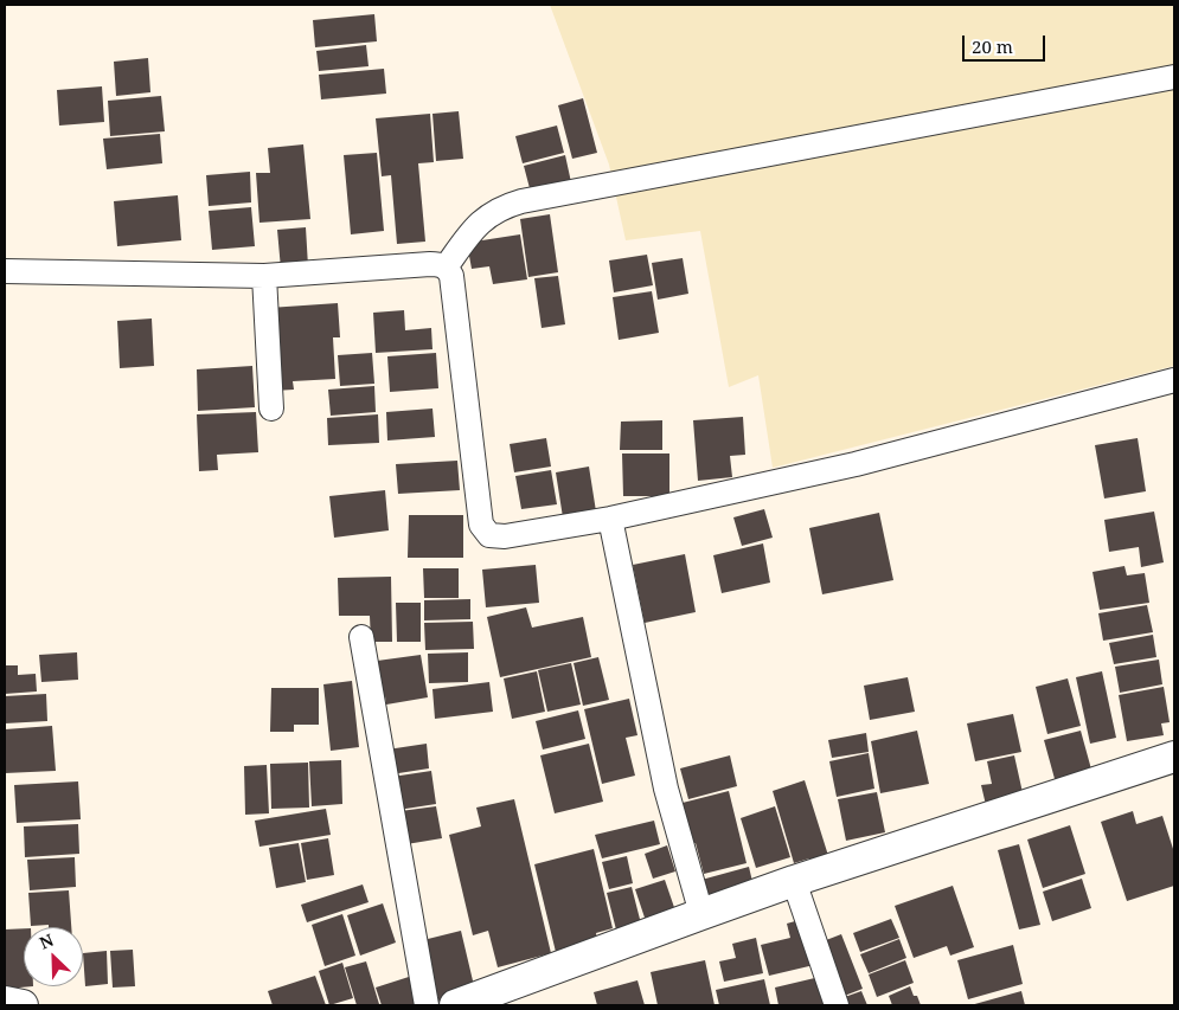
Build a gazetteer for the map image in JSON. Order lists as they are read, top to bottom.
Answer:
{
  "scale_bar": "20 m",
  "north": "top left"
}
